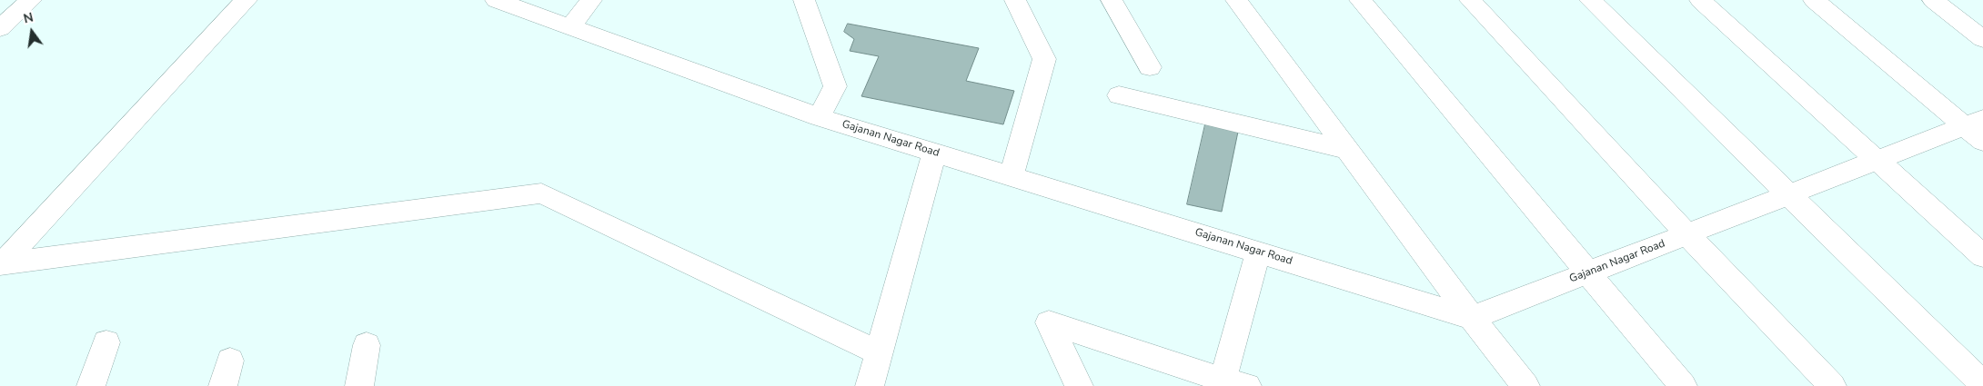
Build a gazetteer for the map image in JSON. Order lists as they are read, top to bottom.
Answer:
{
  "streets": {
    "street": ["Gajanan Nagar Road"]
  },
  "north": "top"
}
